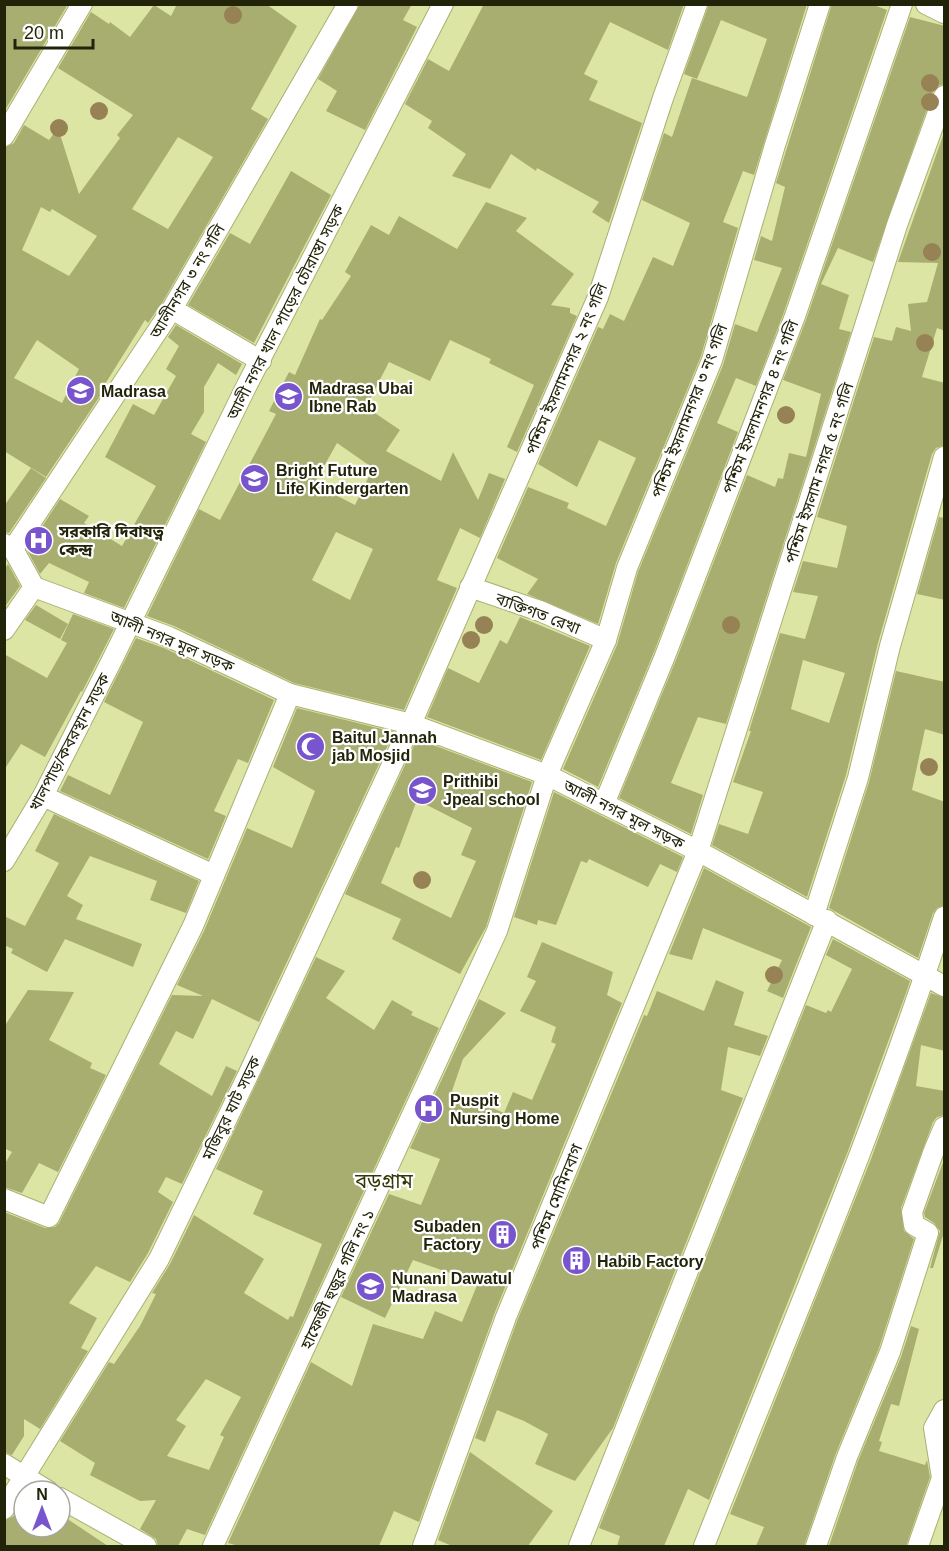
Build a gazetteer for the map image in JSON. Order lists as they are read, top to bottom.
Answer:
{
  "streets": {
    "street": [
      "আলীনগর ৩ নং গলি",
      "আলী নগর খাল পাড়ের চৌরাস্তা সড়ক",
      "পশ্চিম ইসলামনগর ২ নং গলি",
      "পশ্চিম ইসলামনগর ৪ নং গলি",
      "পশ্চিম ইসলামনগর ৩ নং গলি",
      "পশ্চিম ইসলাম নগর ৫ নং গলি",
      "ব্যক্তিগত রেখা",
      "আলী নগর মূল সড়ক",
      "খালপাড়/কবরস্থান সড়ক",
      "মজিবুর ঘাট সড়ক",
      "পশ্চিম মোমিনবাগ",
      "হাফেজী হুজুর গলি নং ১"
    ]
  },
  "crossings": [
    ["আলী নগর খাল পাড়ের চৌরাস্তা সড়ক", "আলী নগর মূল সড়ক"],
    ["আলী নগর খাল পাড়ের চৌরাস্তা সড়ক", "খালপাড়/কবরস্থান সড়ক"],
    ["পশ্চিম ইসলামনগর ২ নং গলি", "ব্যক্তিগত রেখা"],
    ["পশ্চিম ইসলামনগর ২ নং গলি", "আলী নগর মূল সড়ক"],
    ["পশ্চিম ইসলামনগর ২ নং গলি", "মজিবুর ঘাট সড়ক"],
    ["পশ্চিম ইসলামনগর ৪ নং গলি", "আলী নগর মূল সড়ক"],
    ["পশ্চিম ইসলামনগর ৩ নং গলি", "ব্যক্তিগত রেখা"],
    ["পশ্চিম ইসলামনগর ৩ নং গলি", "আলী নগর মূল সড়ক"],
    ["পশ্চিম ইসলামনগর ৩ নং গলি", "হাফেজী হুজুর গলি নং ১"],
    ["পশ্চিম ইসলাম নগর ৫ নং গলি", "আলী নগর মূল সড়ক"],
    ["পশ্চিম ইসলাম নগর ৫ নং গলি", "পশ্চিম মোমিনবাগ"],
    ["আলী নগর মূল সড়ক", "খালপাড়/কবরস্থান সড়ক"],
    ["আলী নগর মূল সড়ক", "মজিবুর ঘাট সড়ক"],
    ["আলী নগর মূল সড়ক", "পশ্চিম মোমিনবাগ"],
    ["আলী নগর মূল সড়ক", "হাফেজী হুজুর গলি নং ১"]
  ],
  "districts": ["বড়গ্রাম"],
  "places": {
    "school or university": [
      "Madrasa",
      "Madrasa Ubai Ibne Rab",
      "Bright Future Life Kindergarten",
      "Prithibi Jpeal school",
      "Nunani Dawatul Madrasa"
    ],
    "hospital": ["সরকারি দিবাযত্ন কেন্দ্র", "Puspit Nursing Home"],
    "mosque": ["Baitul Jannah jab Mosjid"],
    "building": ["Subaden Factory", "Habib Factory"]
  },
  "scale_bar": "20 m",
  "north": "top"
}
